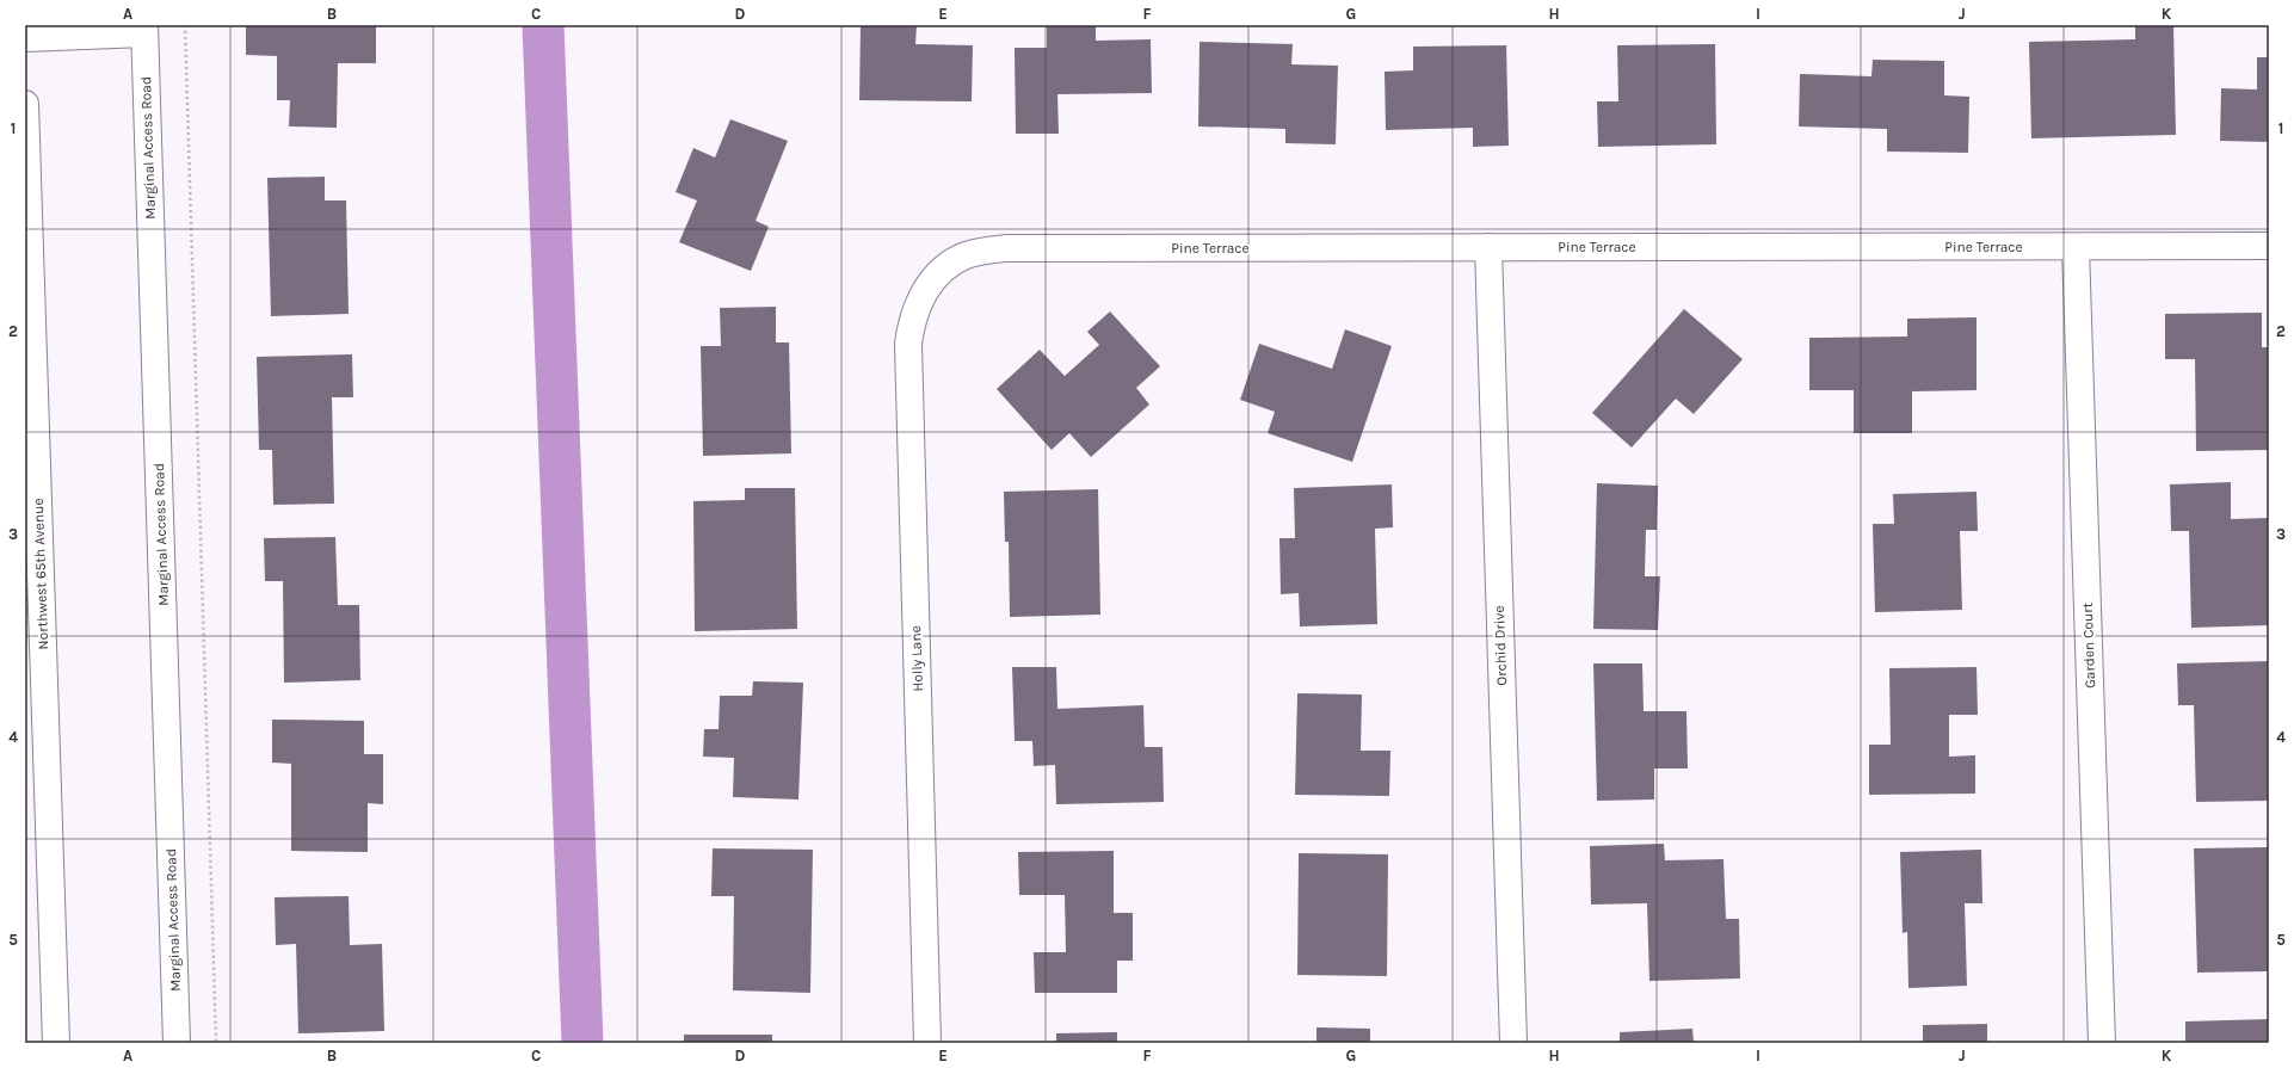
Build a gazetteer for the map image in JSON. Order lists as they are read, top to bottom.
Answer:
{
  "streets": {
    "street": [
      "Marginal Access Road",
      "Pine Terrace",
      "Northwest 65th Avenue",
      "Orchid Drive",
      "Garden Court",
      "Holly Lane"
    ]
  },
  "crossings": [
    ["Pine Terrace", "Orchid Drive"],
    ["Pine Terrace", "Garden Court"],
    ["Pine Terrace", "Holly Lane"]
  ],
  "grid": {
    "columns": [
      "A",
      "B",
      "C",
      "D",
      "E",
      "F",
      "G",
      "H",
      "I",
      "J",
      "K"
    ],
    "rows": [
      "1",
      "2",
      "3",
      "4",
      "5"
    ]
  }
}
